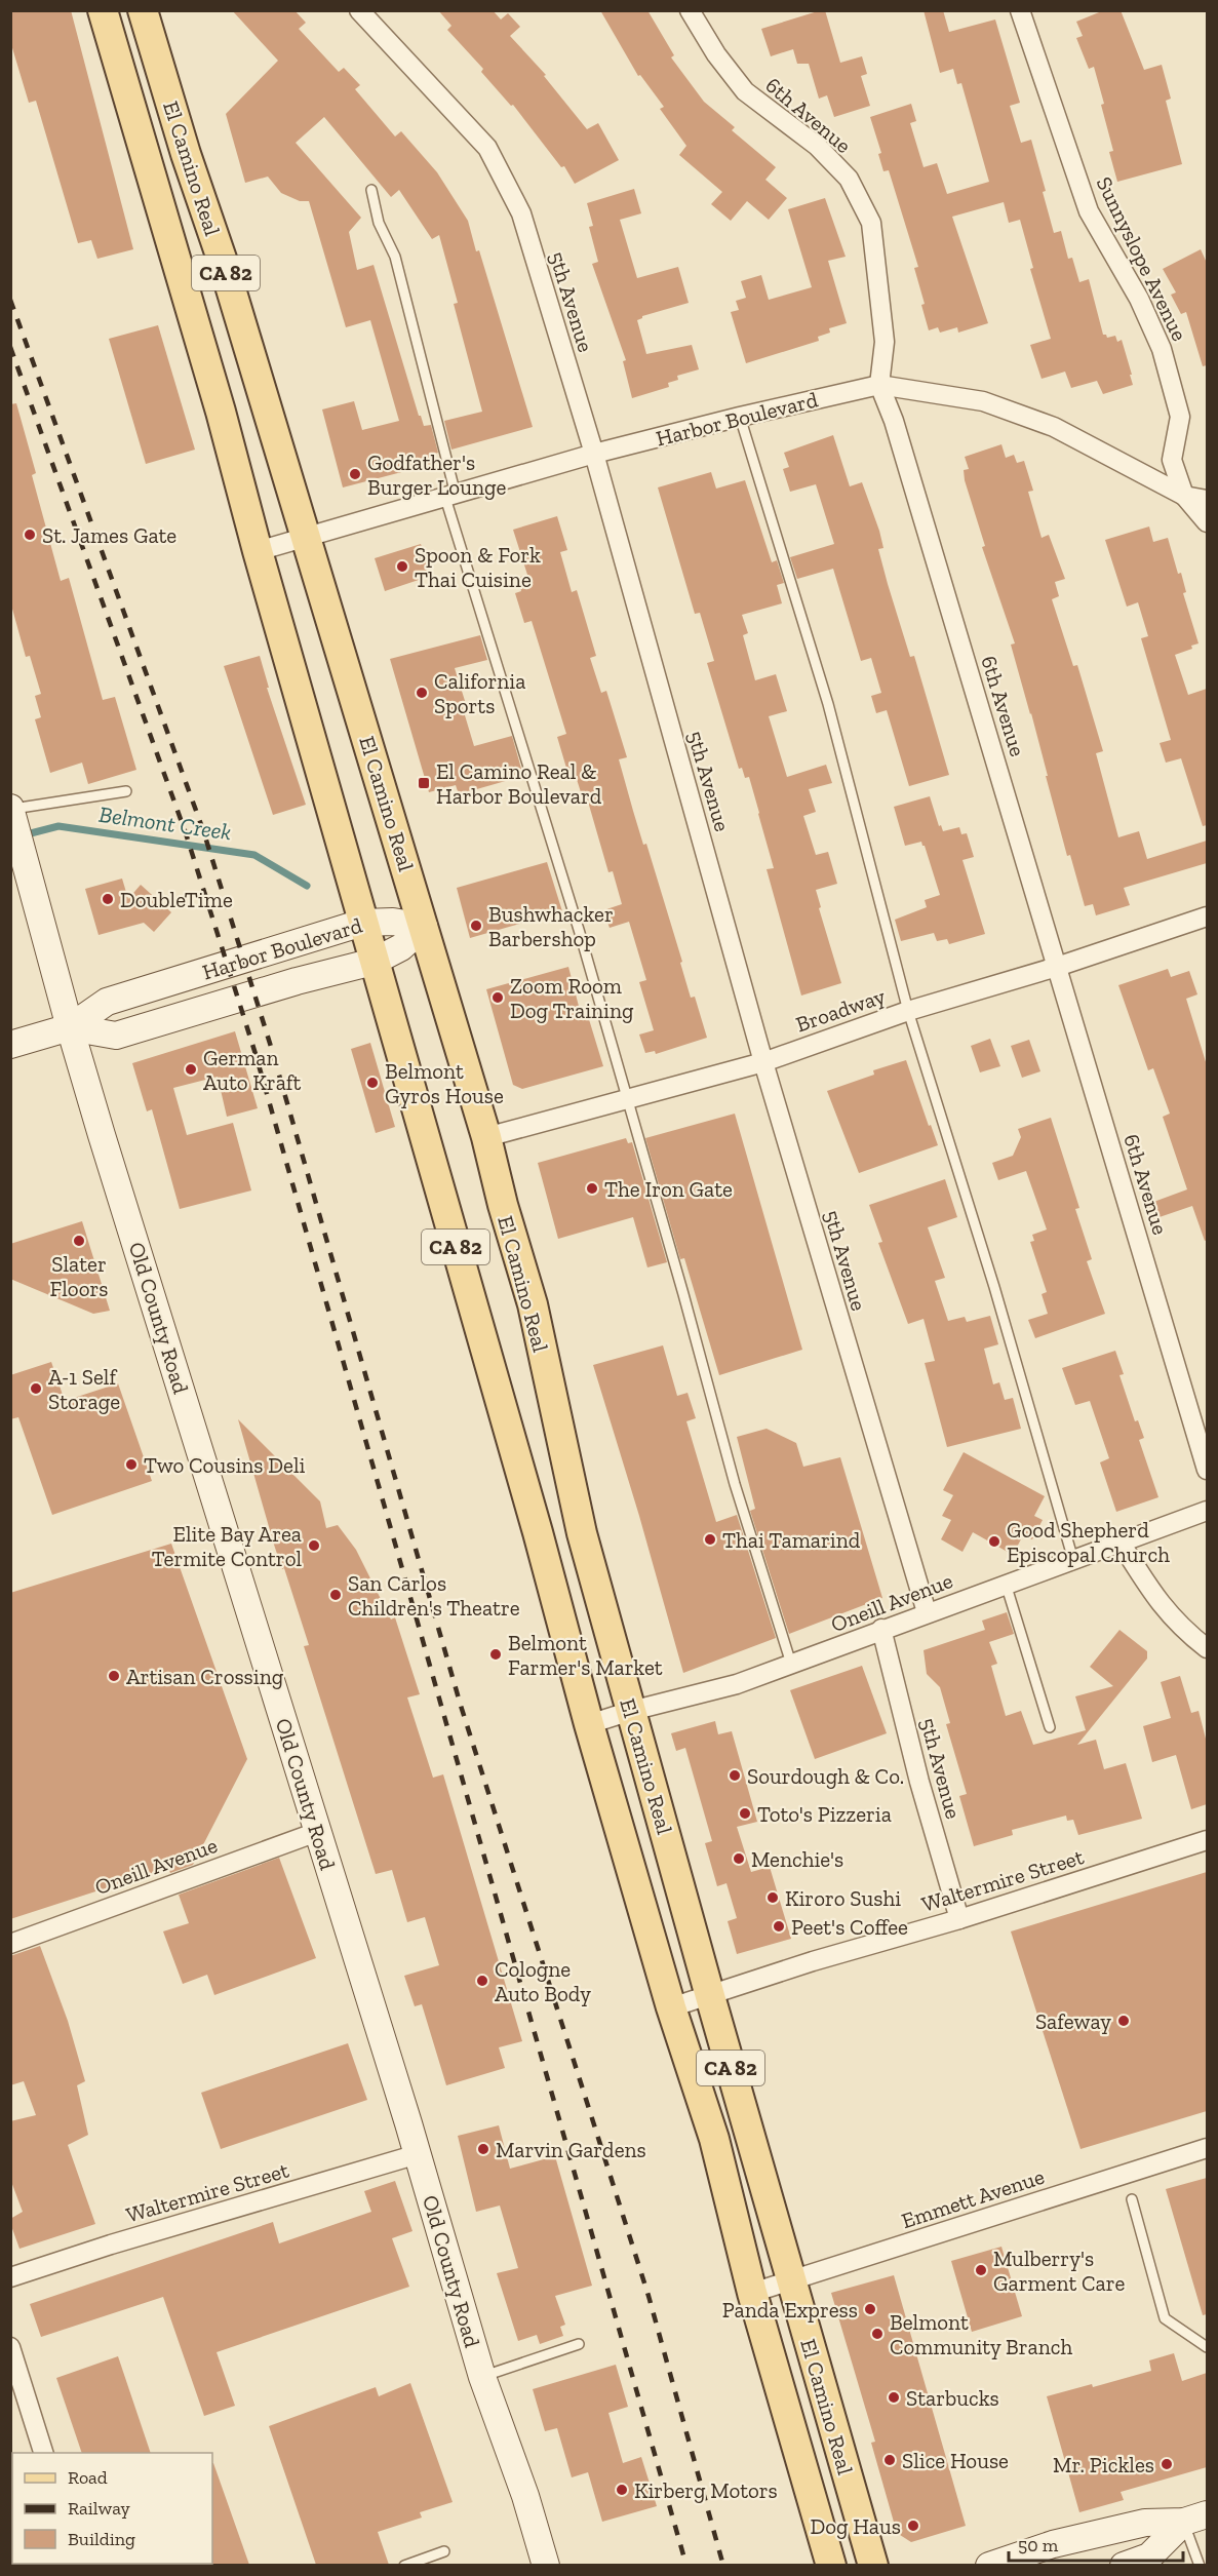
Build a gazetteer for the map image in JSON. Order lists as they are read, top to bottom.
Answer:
{
  "streets": {
    "main road": [
      "El Camino Real",
      "CA 82",
      "Harbor Boulevard",
      "Old County Road"
    ],
    "street": [
      "6th Avenue",
      "Sunnyslope Avenue",
      "5th Avenue",
      "Broadway",
      "Oneill Avenue",
      "Waltermire Street",
      "Emmett Avenue"
    ]
  },
  "crossings": [
    ["6th Avenue", "Harbor Boulevard"],
    ["6th Avenue", "Broadway"],
    ["El Camino Real", "Harbor Boulevard"],
    ["El Camino Real", "Broadway"],
    ["El Camino Real", "Oneill Avenue"],
    ["El Camino Real", "Waltermire Street"],
    ["El Camino Real", "Emmett Avenue"],
    ["Sunnyslope Avenue", "Harbor Boulevard"],
    ["5th Avenue", "Harbor Boulevard"],
    ["5th Avenue", "Broadway"],
    ["5th Avenue", "Oneill Avenue"],
    ["5th Avenue", "Waltermire Street"],
    ["Harbor Boulevard", "Old County Road"],
    ["Old County Road", "Oneill Avenue"],
    ["Old County Road", "Waltermire Street"]
  ],
  "water": ["Belmont Creek"],
  "places": {
    "other": [
      "Godfather's Burger Lounge",
      "St. James Gate",
      "Spoon & Fork Thai Cuisine",
      "California Sports",
      "DoubleTime",
      "Bushwhacker Barbershop",
      "Zoom Room Dog Training",
      "German Auto Kraft",
      "Belmont Gyros House",
      "The Iron Gate",
      "Slater Floors",
      "A-1 Self Storage",
      "Two Cousins Deli",
      "Thai Tamarind",
      "Good Shepherd Episcopal Church",
      "Elite Bay Area Termite Control",
      "San Carlos Children's Theatre",
      "Belmont Farmer's Market",
      "Artisan Crossing",
      "Sourdough & Co.",
      "Toto's Pizzeria",
      "Menchie's",
      "Kiroro Sushi",
      "Peet's Coffee",
      "Cologne Auto Body",
      "Safeway",
      "Marvin Gardens",
      "Mulberry's Garment Care",
      "Panda Express",
      "Belmont Community Branch",
      "Starbucks",
      "Slice House",
      "Mr. Pickles",
      "Kirberg Motors",
      "Dog Haus"
    ],
    "transit": ["El Camino Real & Harbor Boulevard"]
  },
  "legend": ["Road", "Railway", "Building"],
  "scale_bar": "50 m"
}
